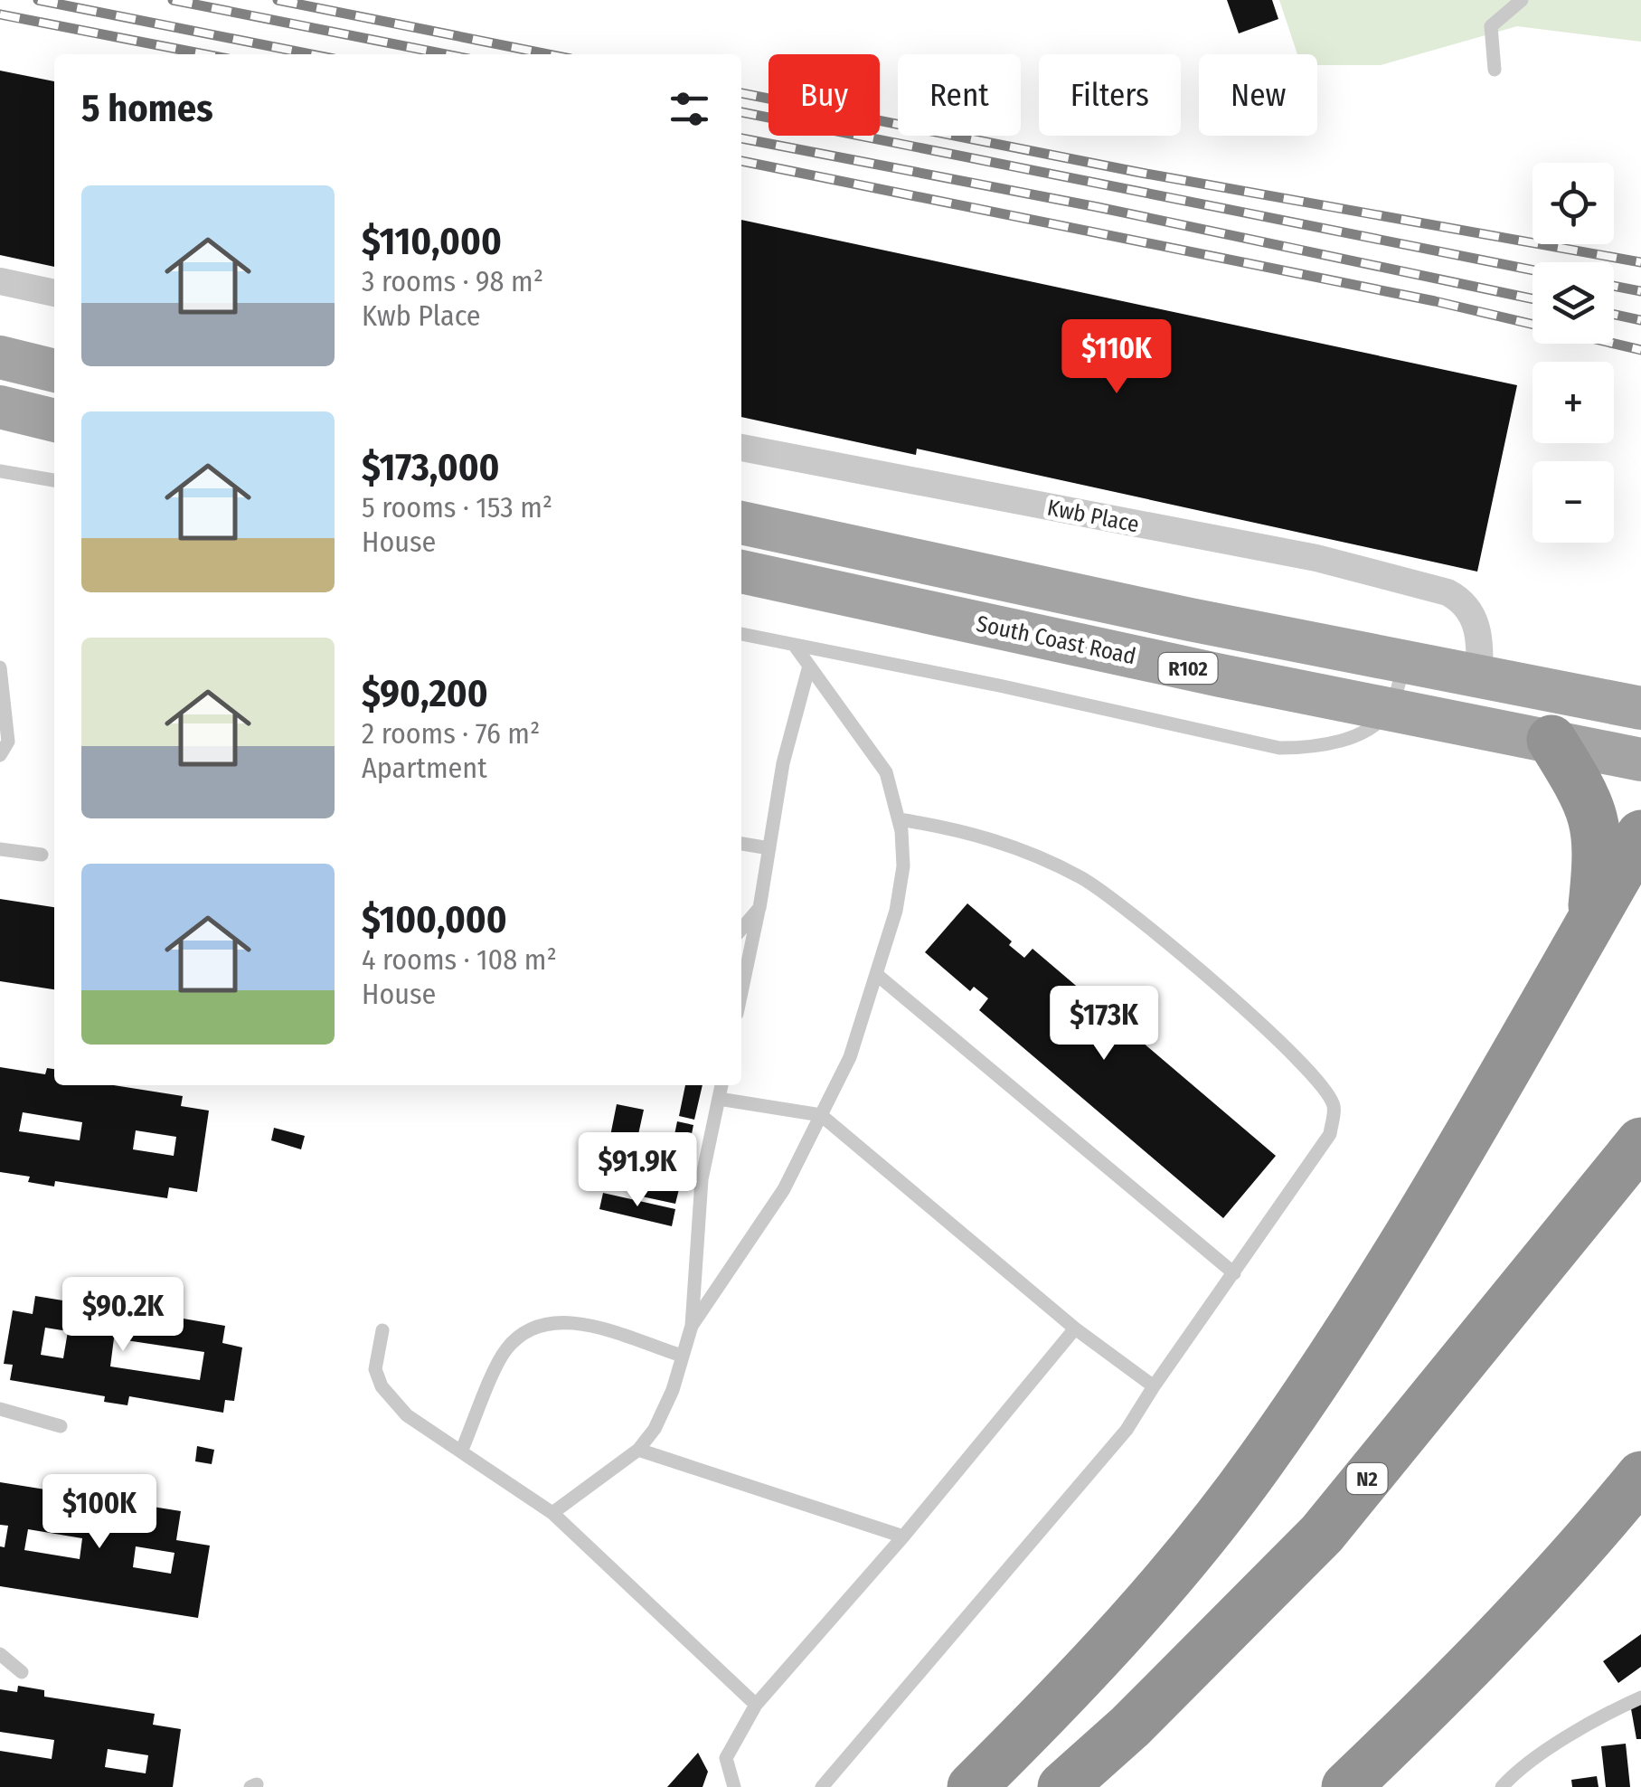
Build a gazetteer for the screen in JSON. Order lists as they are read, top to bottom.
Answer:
{
  "streets": {
    "highway": ["N2"],
    "main road": ["South Coast Road", "R102"],
    "street": ["Kwb Place"]
  },
  "crossings": [
    ["Kwb Place", "R102"]
  ],
  "page": {
    "chip": [
      "Buy",
      "Rent",
      "Filters",
      "New"
    ],
    "heading": "5 homes",
    "map_buttons": ["+", "−"],
    "list": [
      {
        "name": "$110,000",
        "note": "3 rooms · 98 m² · Kwb Place"
      },
      {
        "name": "$173,000",
        "note": "5 rooms · 153 m² · House"
      },
      {
        "name": "$90,200",
        "note": "2 rooms · 76 m² · Apartment"
      },
      {
        "name": "$100,000",
        "note": "4 rooms · 108 m² · House"
      }
    ],
    "price": [
      "$110K",
      "$173K",
      "$91.9K",
      "$90.2K",
      "$100K"
    ]
  }
}
